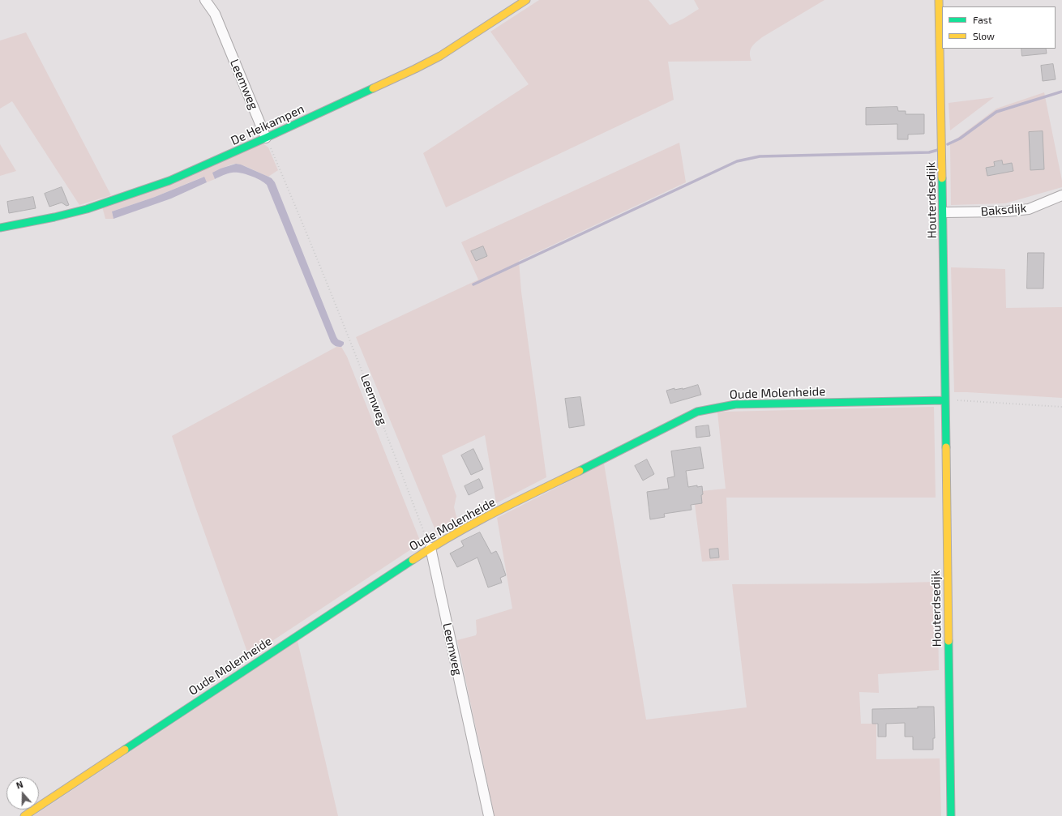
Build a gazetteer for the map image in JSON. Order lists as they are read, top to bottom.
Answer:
{
  "streets": {
    "street": [
      "Leemweg",
      "De Heikampen",
      "Houterdsedijk",
      "Baksdijk",
      "Oude Molenheide"
    ]
  },
  "crossings": [
    ["Leemweg", "De Heikampen"],
    ["Leemweg", "Oude Molenheide"],
    ["Houterdsedijk", "Baksdijk"],
    ["Houterdsedijk", "Oude Molenheide"]
  ],
  "legend": ["Fast", "Slow"],
  "north": "top"
}
